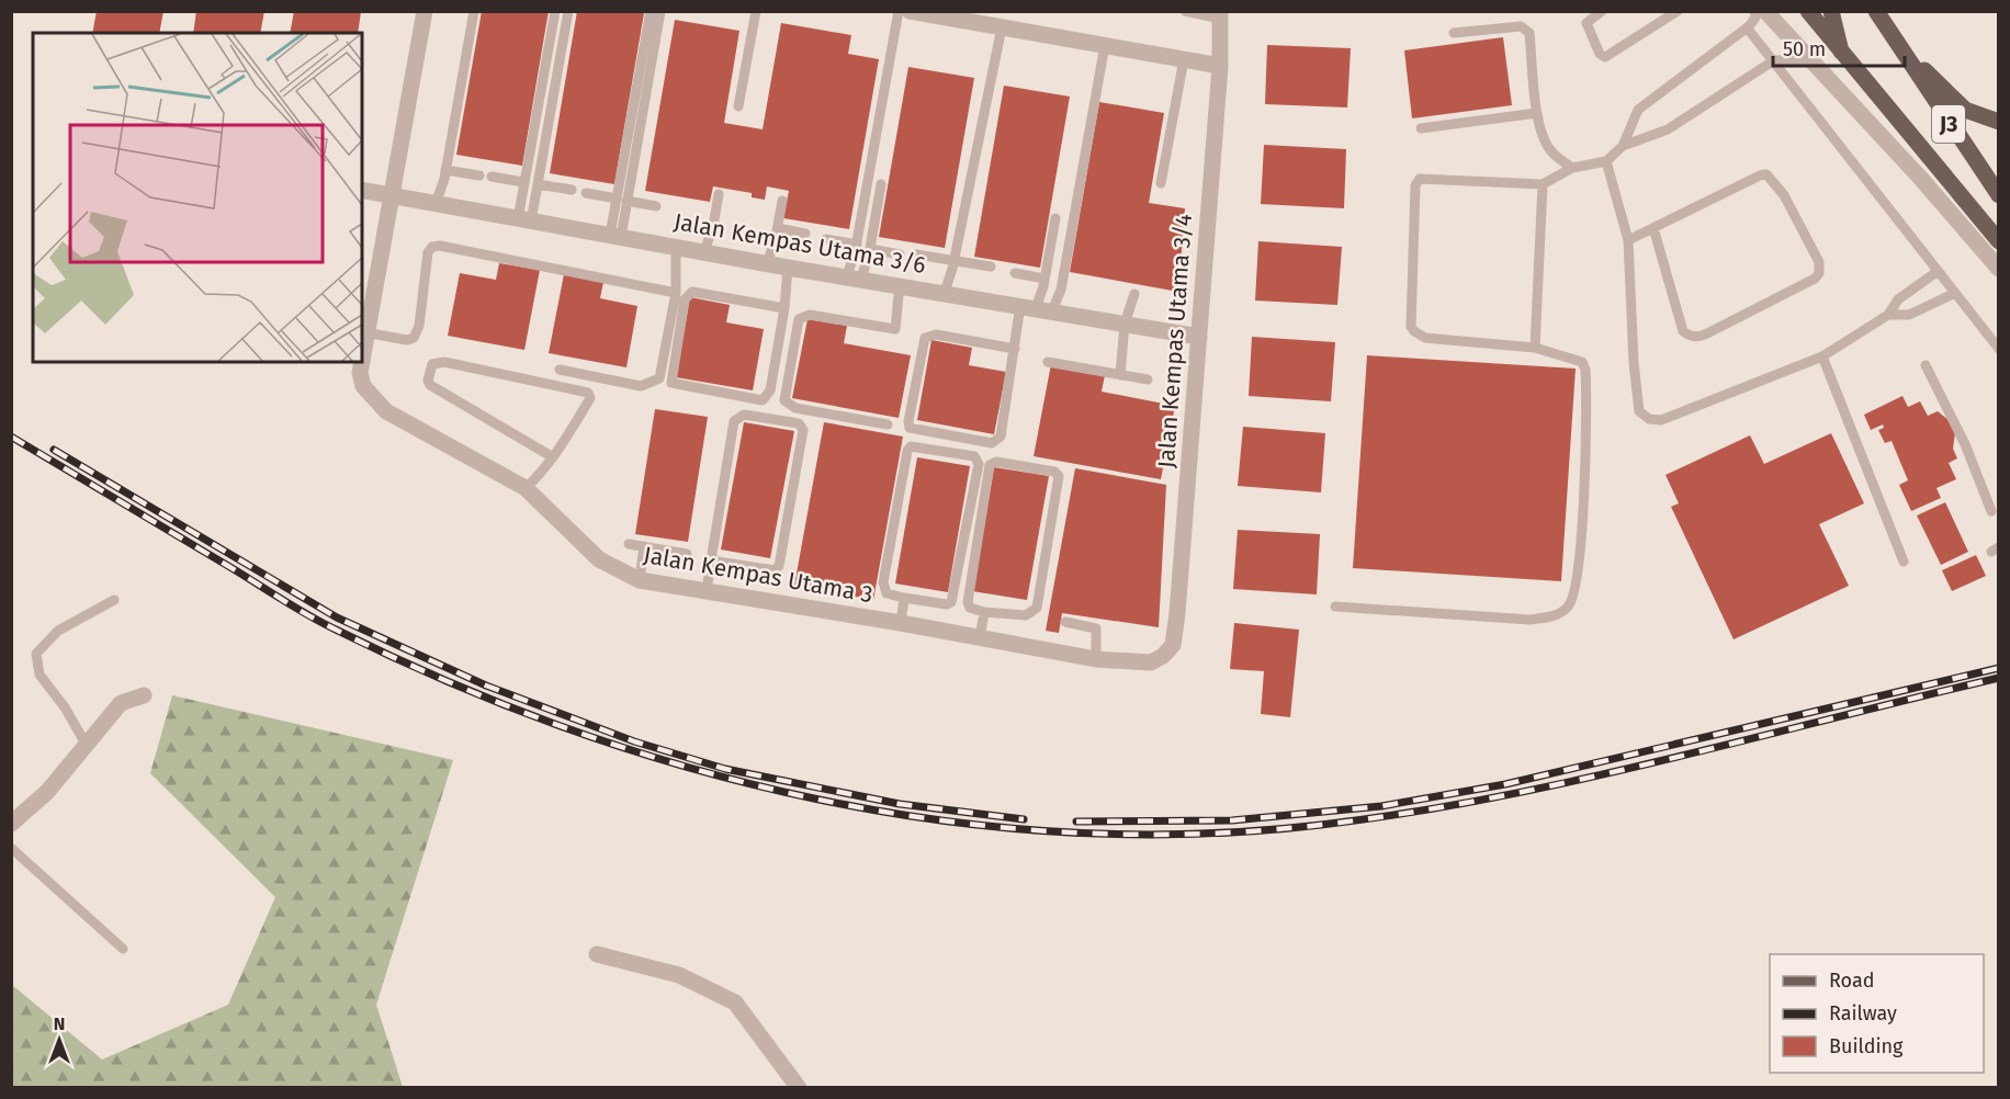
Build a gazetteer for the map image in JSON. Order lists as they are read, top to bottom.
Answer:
{
  "streets": {
    "main road": ["J3"],
    "street": ["Jalan Kempas Utama 3/6", "Jalan Kempas Utama 3/4", "Jalan Kempas Utama 3"]
  },
  "crossings": [
    ["Jalan Kempas Utama 3/6", "Jalan Kempas Utama 3/4"],
    ["Jalan Kempas Utama 3/6", "Jalan Kempas Utama 3"],
    ["Jalan Kempas Utama 3/4", "Jalan Kempas Utama 3"]
  ],
  "legend": ["Road", "Railway", "Building"],
  "scale_bar": "50 m",
  "north": "top"
}
